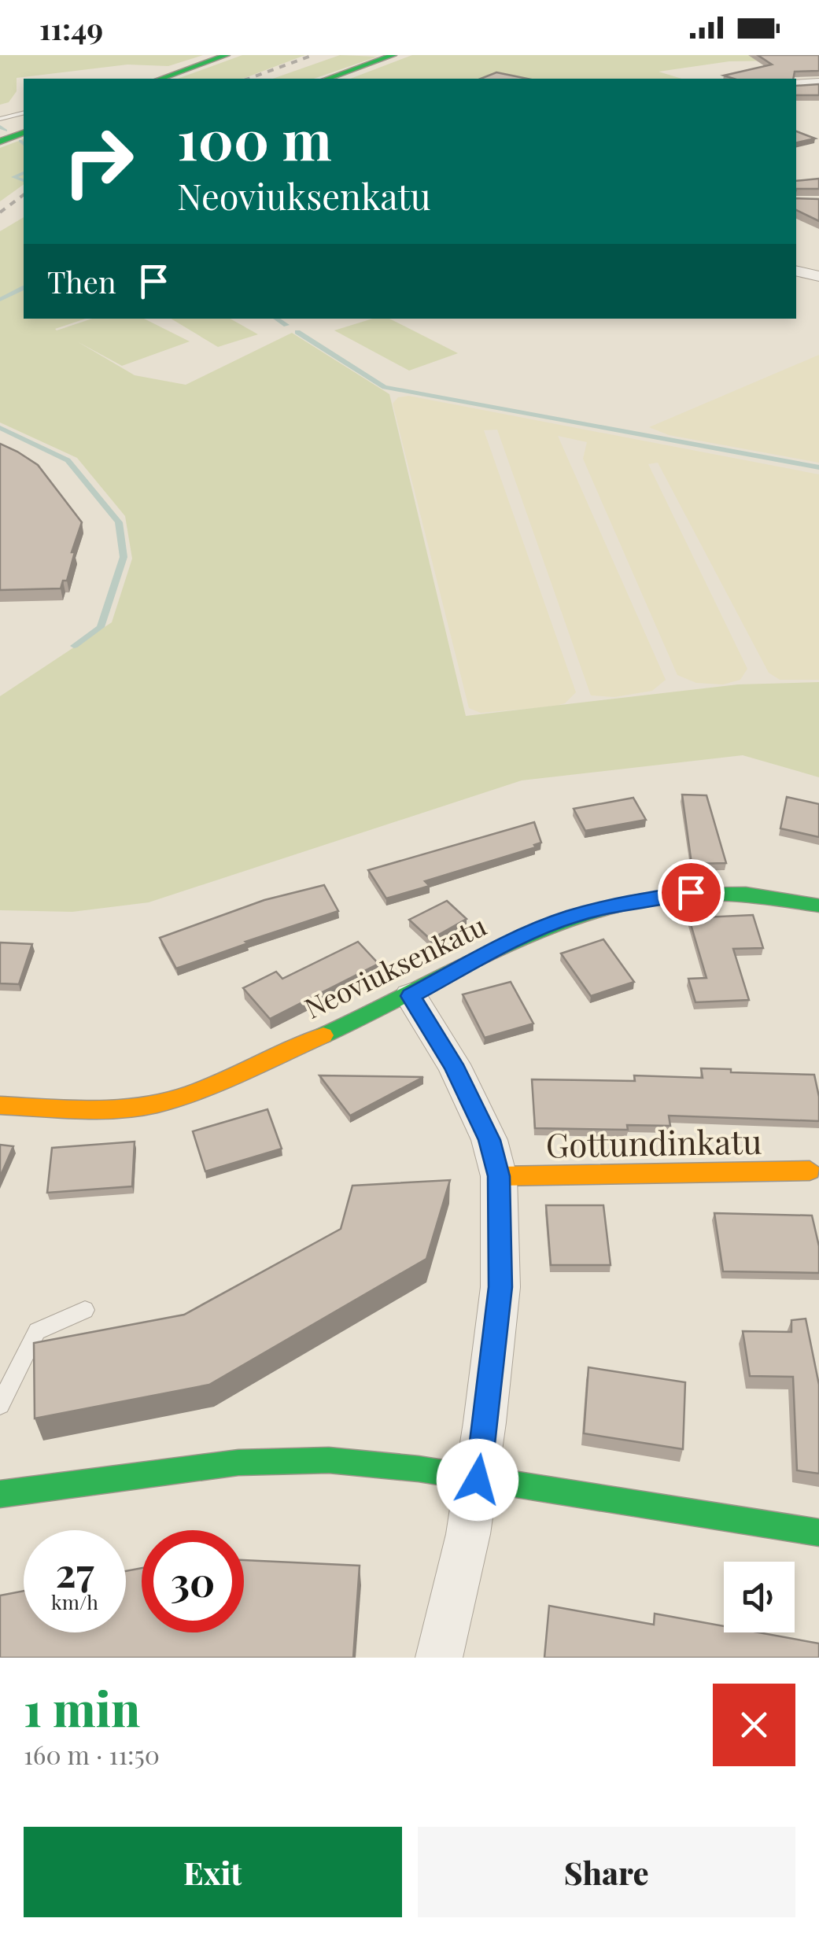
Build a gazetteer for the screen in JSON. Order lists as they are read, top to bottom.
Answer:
{
  "streets": {
    "street": ["Neoviuksenkatu", "Gottundinkatu"]
  },
  "page": {
    "status": "11:49",
    "turn": ["100 m", "Neoviuksenkatu"],
    "then": "Then",
    "speed": "27 km/h",
    "limit": "30",
    "heading": ["1 min", "160 m · 11:50"],
    "buttons": ["Exit", "Share"]
  }
}
